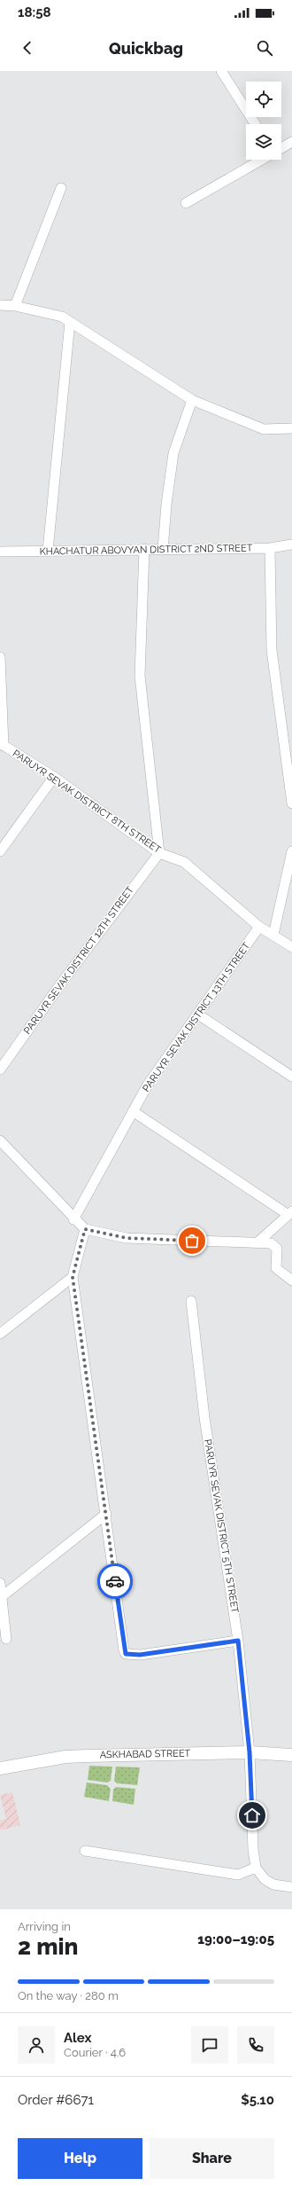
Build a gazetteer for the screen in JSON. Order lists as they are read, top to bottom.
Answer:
{
  "streets": {
    "street": [
      "KHACHATUR ABOVYAN DISTRICT 2ND STREET",
      "PARUYR SEVAK DISTRICT 8TH STREET",
      "PARUYR SEVAK DISTRICT 12TH STREET",
      "PARUYR SEVAK DISTRICT 13TH STREET",
      "PARUYR SEVAK DISTRICT 5TH STREET",
      "ASKHABAD STREET"
    ]
  },
  "crossings": [
    ["PARUYR SEVAK DISTRICT 8TH STREET", "PARUYR SEVAK DISTRICT 12TH STREET"],
    ["PARUYR SEVAK DISTRICT 8TH STREET", "PARUYR SEVAK DISTRICT 13TH STREET"],
    ["PARUYR SEVAK DISTRICT 5TH STREET", "ASKHABAD STREET"]
  ],
  "page": {
    "status": "18:58",
    "header": "Quickbag",
    "heading": ["2 min", "Arriving in", "19:00–19:05"],
    "panel": [
      "Alex",
      "Courier · 4.6",
      "Order #6671",
      "$5.10"
    ],
    "bar": "On the way · 280 m",
    "buttons": ["Help", "Share"]
  }
}
